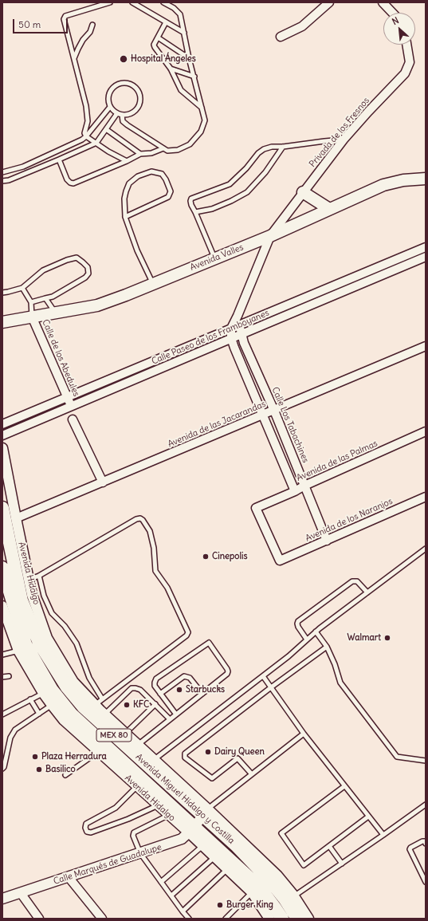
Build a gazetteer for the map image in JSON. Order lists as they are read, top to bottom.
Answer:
{
  "streets": {
    "main road": ["Avenida Valles", "MEX 80", "Avenida Miguel Hidalgo y Costilla"],
    "street": [
      "Privada de los Fresnos",
      "Calle Paseo de los Framboyanes",
      "Calle de los Abedules",
      "Avenida de las Jacarandas",
      "Calle Los Tabachines",
      "Avenida de las Palmas",
      "Avenida de los Naranjos",
      "Avenida Hidalgo",
      "Calle Marqués de Guadalupe"
    ]
  },
  "crossings": [
    ["Privada de los Fresnos", "Avenida Valles"],
    ["Avenida Valles", "Calle de los Abedules"],
    ["Calle Paseo de los Framboyanes", "Calle de los Abedules"],
    ["Calle Paseo de los Framboyanes", "Calle Los Tabachines"],
    ["Avenida de las Jacarandas", "Calle Los Tabachines"],
    ["Avenida de las Jacarandas", "Avenida Hidalgo"],
    ["Calle Los Tabachines", "Avenida de las Palmas"],
    ["Calle Los Tabachines", "Avenida de los Naranjos"],
    ["Avenida de las Palmas", "Avenida de los Naranjos"],
    ["Avenida Hidalgo", "Avenida Miguel Hidalgo y Costilla"],
    ["Avenida Hidalgo", "Calle Marqués de Guadalupe"],
    ["Avenida Miguel Hidalgo y Costilla", "Calle Marqués de Guadalupe"]
  ],
  "places": [
    "Hospital Ángeles",
    "Cinepolis",
    "Walmart",
    "Starbucks",
    "KFC",
    "Dairy Queen",
    "Plaza Herradura",
    "Basilico",
    "Burger King"
  ],
  "scale_bar": "50 m",
  "north": "top left"
}
